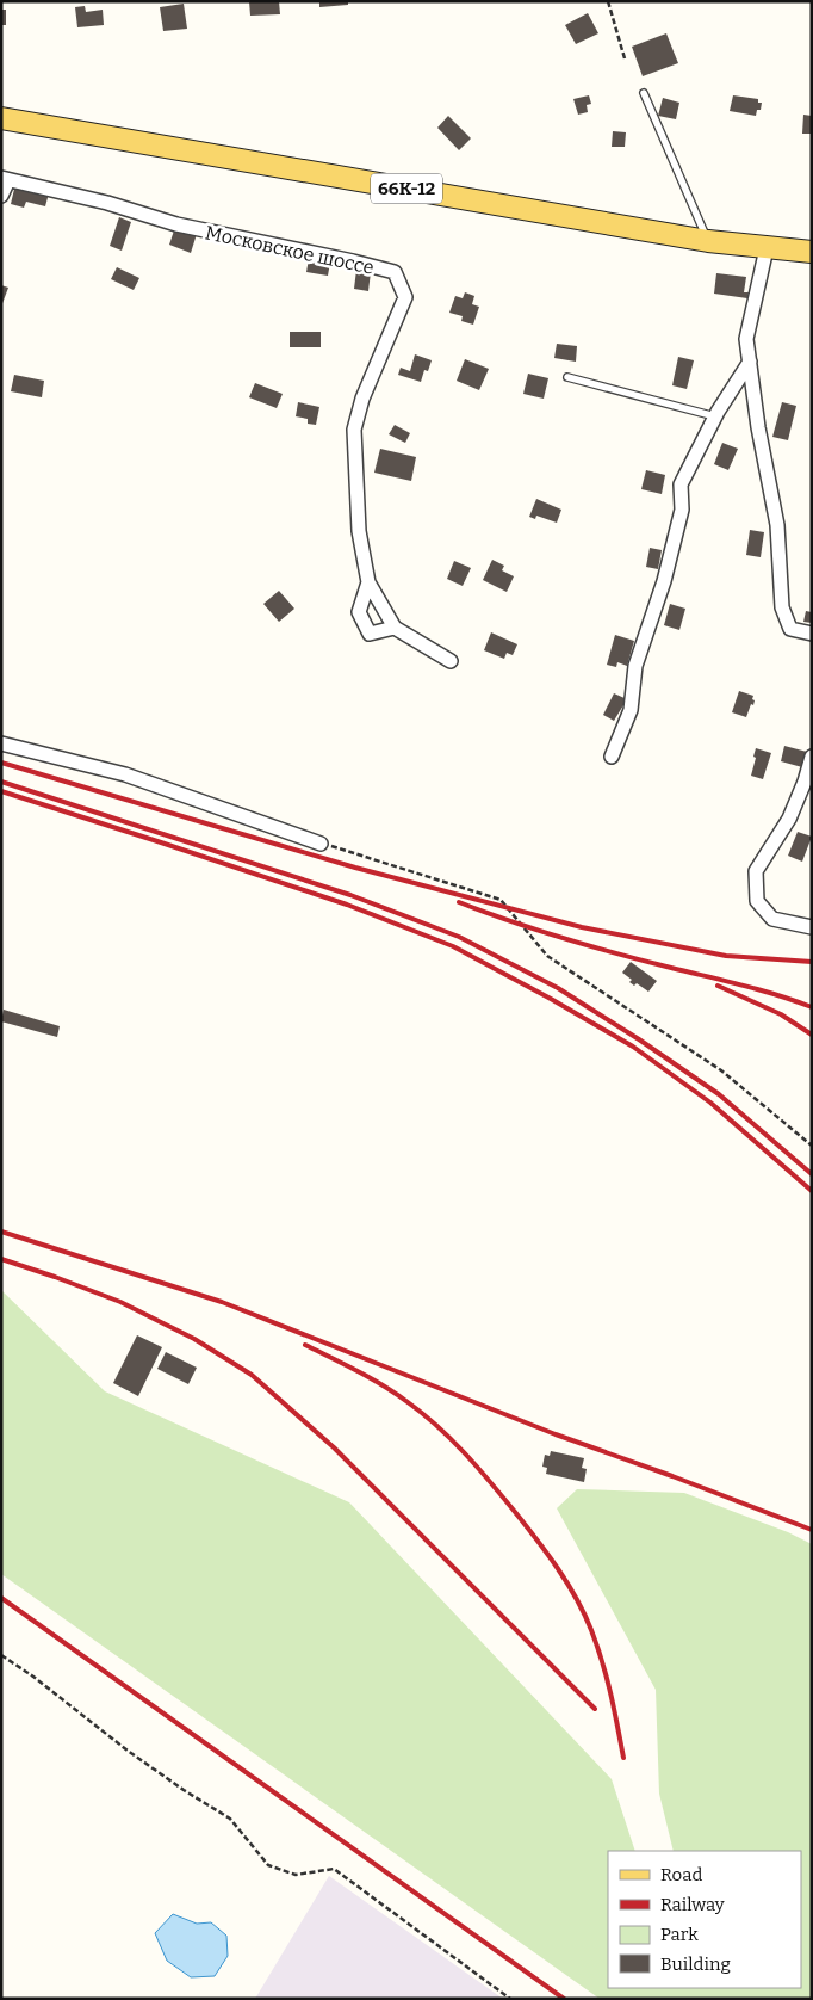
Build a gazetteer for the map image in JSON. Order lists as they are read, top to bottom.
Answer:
{
  "streets": {
    "main road": ["66К-12"],
    "street": ["Московское шоссе"]
  },
  "legend": [
    "Road",
    "Railway",
    "Park",
    "Building"
  ]
}
